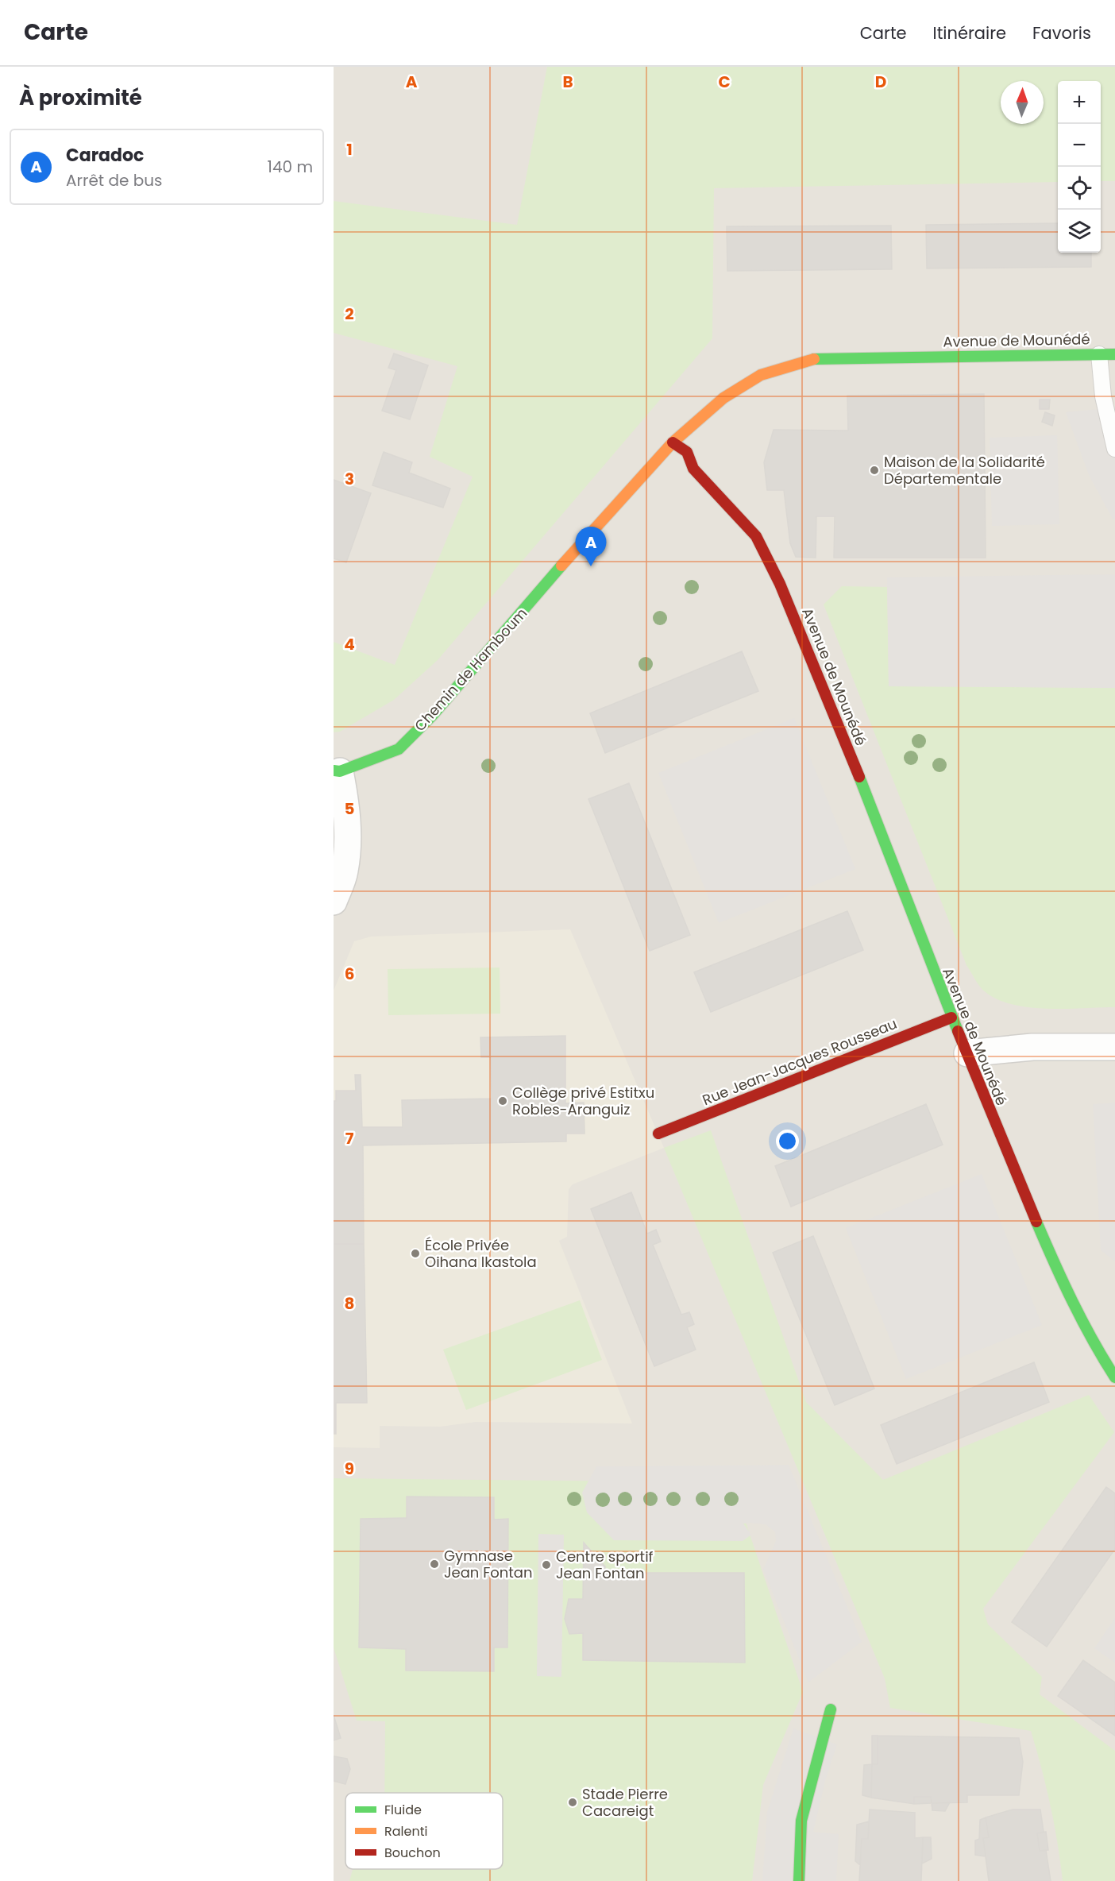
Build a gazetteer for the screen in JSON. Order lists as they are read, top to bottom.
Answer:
{
  "streets": {
    "street": ["Avenue de Mounédé", "Chemin de Hamboum", "Rue Jean-Jacques Rousseau"]
  },
  "crossings": [
    ["Avenue de Mounédé", "Chemin de Hamboum"],
    ["Avenue de Mounédé", "Rue Jean-Jacques Rousseau"]
  ],
  "places": [
    "Maison de la Solidarité Départementale",
    "Collège privé Estitxu Robles-Aranguiz",
    "École Privée Oihana Ikastola",
    "Gymnase Jean Fontan",
    "Centre sportif Jean Fontan",
    "Stade Pierre Cacareigt"
  ],
  "legend": ["Fluide", "Ralenti", "Bouchon"],
  "north": "top",
  "page": {
    "header": "Carte",
    "nav": ["Carte", "Itinéraire", "Favoris"],
    "heading": "À proximité",
    "map_buttons": ["+", "−"],
    "list": [
      {
        "mark": "A",
        "name": "Caradoc",
        "note": "Arrêt de bus",
        "value": "140 m"
      }
    ],
    "pins": "A"
  },
  "grid": {
    "columns": [
      "A",
      "B",
      "C",
      "D"
    ],
    "rows": [
      "1",
      "2",
      "3",
      "4",
      "5",
      "6",
      "7",
      "8",
      "9"
    ]
  }
}
